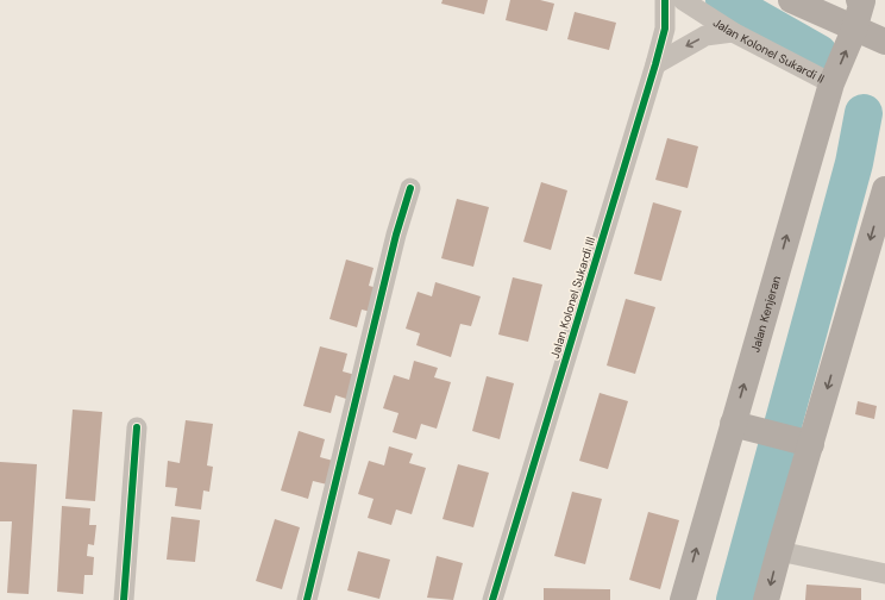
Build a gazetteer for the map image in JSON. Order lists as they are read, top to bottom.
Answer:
{
  "streets": {
    "main road": ["Jalan Kenjeran"],
    "street": ["Jalan Kolonel Sukardi II", "Jalan Kolonel Sukardi III"]
  },
  "crossings": [
    ["Jalan Kolonel Sukardi II", "Jalan Kenjeran"]
  ]
}
